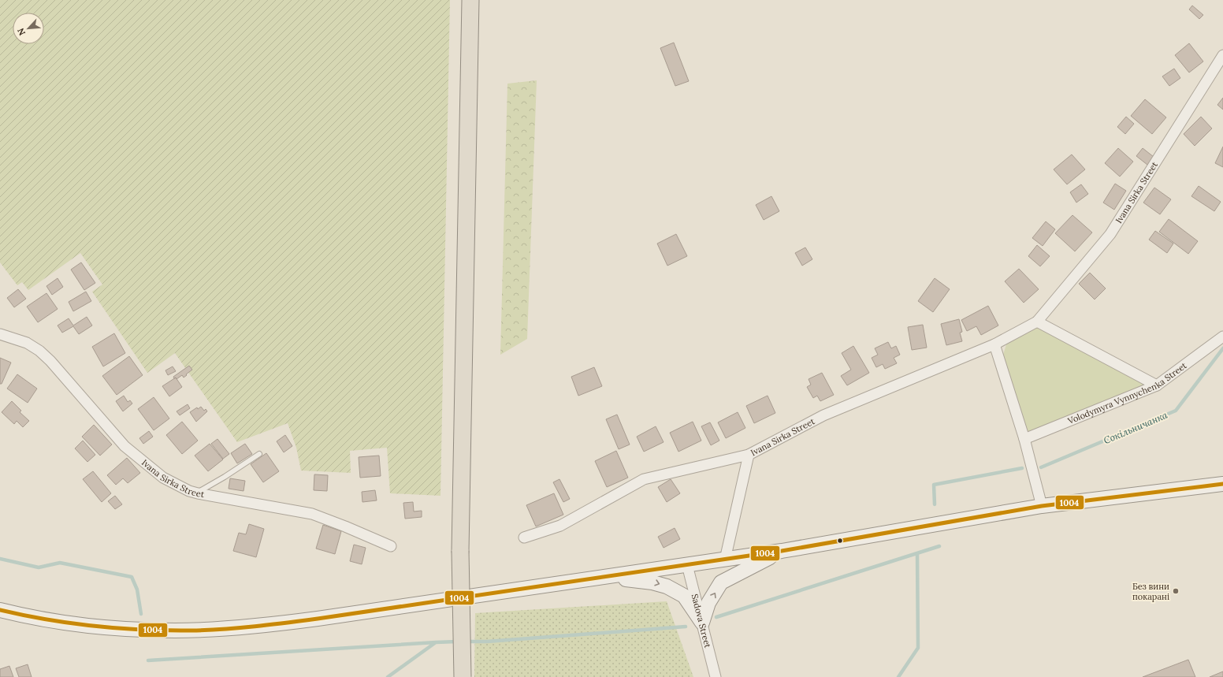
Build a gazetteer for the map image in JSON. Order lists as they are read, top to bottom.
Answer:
{
  "streets": {
    "street": ["Ivana Sirka Street", "Volodymyra Vynnychenka Street", "Sadova Street"]
  },
  "water": ["Сокільничанка"],
  "places": ["Без вини покарані"],
  "lines": ["transit line 1004"],
  "north": "bottom left"
}
